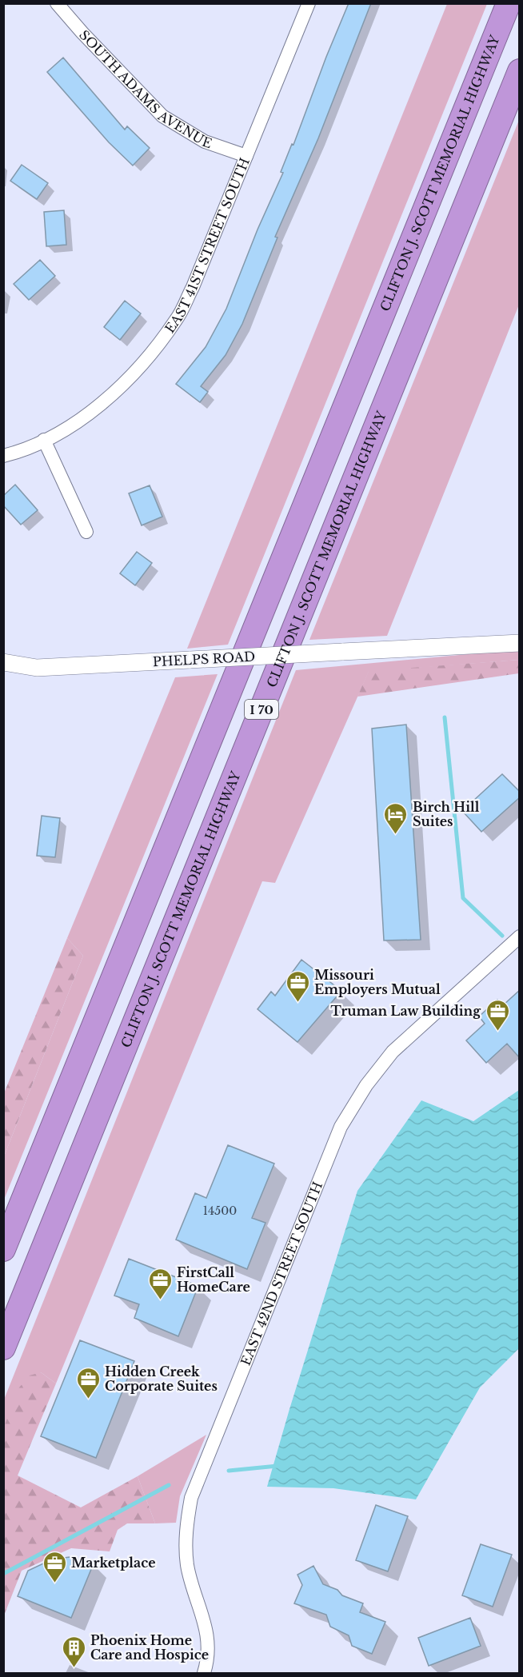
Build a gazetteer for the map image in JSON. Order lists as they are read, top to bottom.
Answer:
{
  "streets": {
    "highway": ["CLIFTON J. SCOTT MEMORIAL HIGHWAY", "I 70"],
    "street": [
      "SOUTH ADAMS AVENUE",
      "EAST 41ST STREET SOUTH",
      "PHELPS ROAD",
      "EAST 42ND STREET SOUTH"
    ]
  },
  "crossings": [
    ["SOUTH ADAMS AVENUE", "EAST 41ST STREET SOUTH"]
  ],
  "places": {
    "hotel": ["Birch Hill Suites"],
    "office": [
      "Missouri Employers Mutual",
      "Truman Law Building",
      "FirstCall HomeCare",
      "Hidden Creek Corporate Suites",
      "Marketplace"
    ],
    "building": ["Phoenix Home Care and Hospice"]
  },
  "house_numbers": ["14500"]
}
